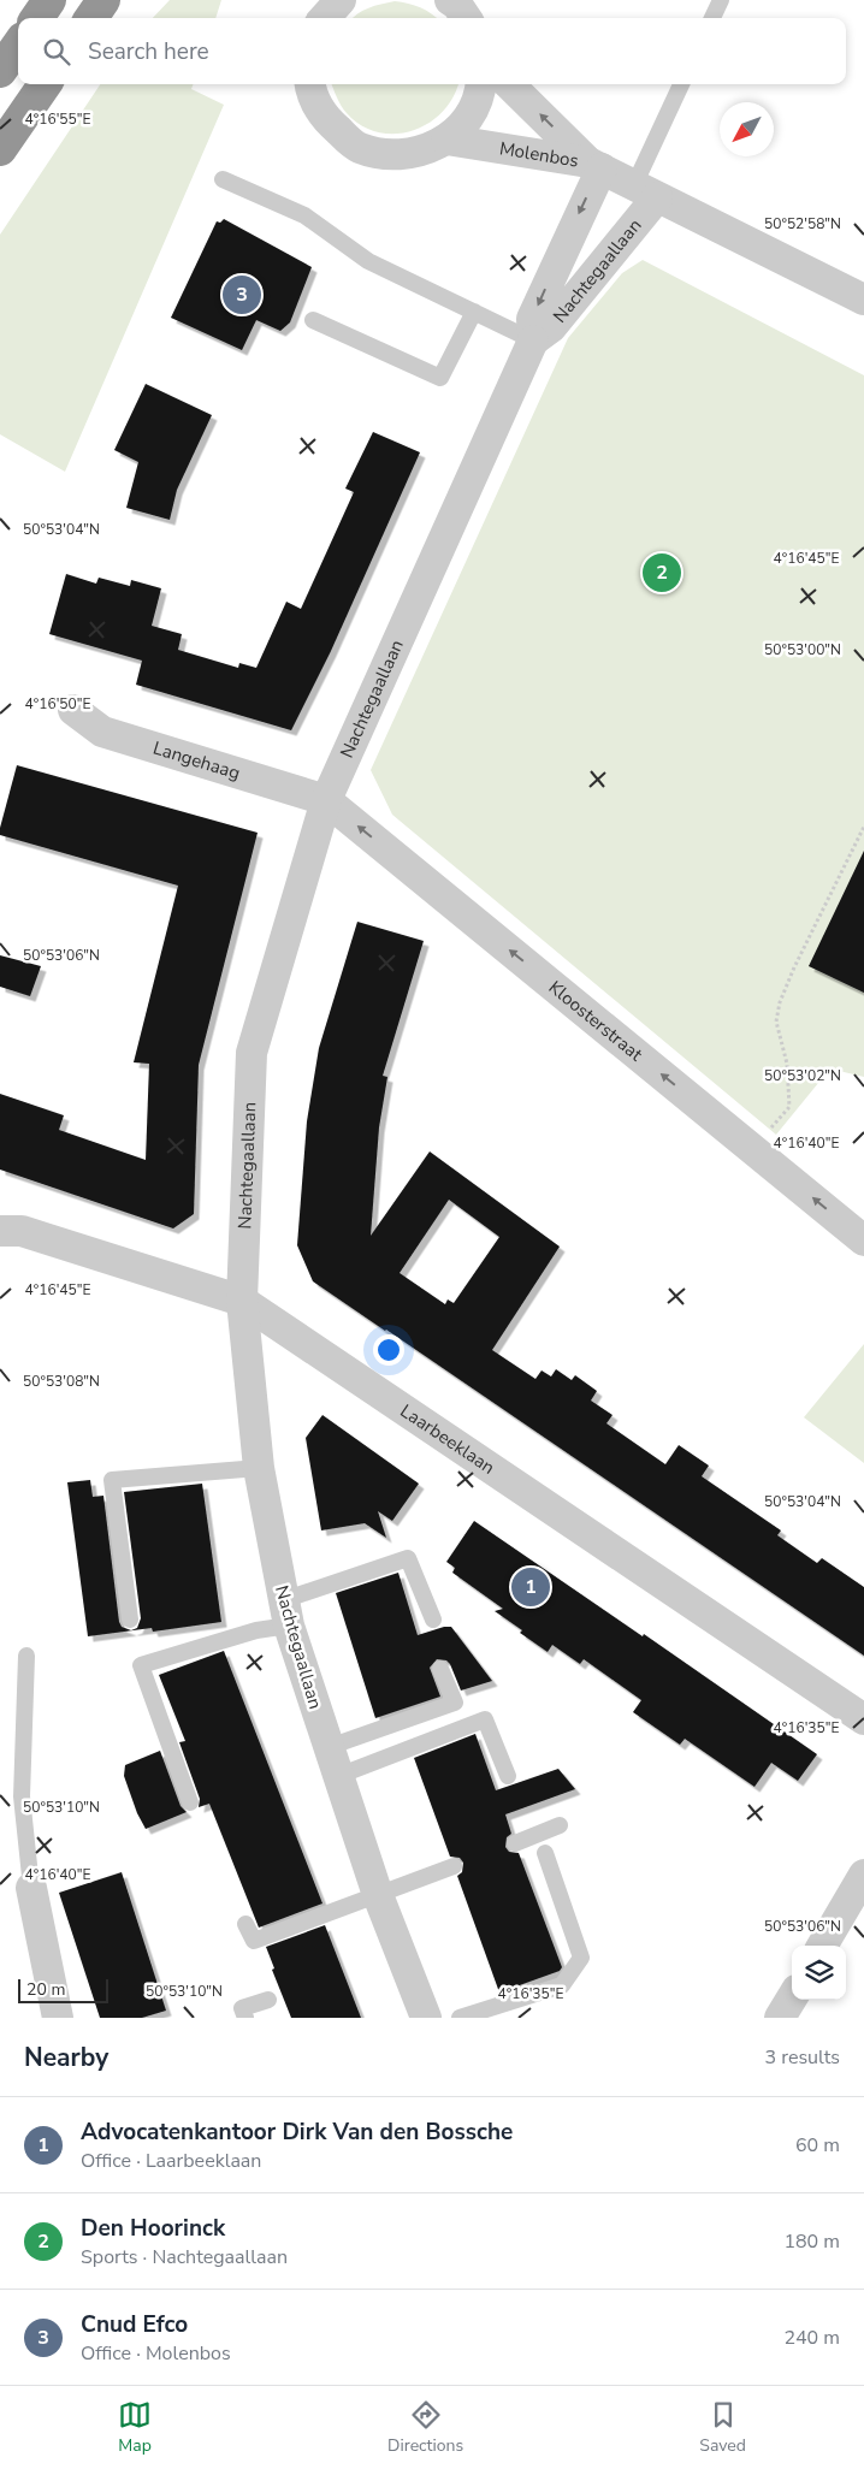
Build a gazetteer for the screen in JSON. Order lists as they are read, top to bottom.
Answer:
{
  "streets": {
    "street": [
      "Molenbos",
      "Nachtegaallaan",
      "Langehaag",
      "Kloosterstraat",
      "Laarbeeklaan"
    ]
  },
  "crossings": [
    ["Molenbos", "Nachtegaallaan"],
    ["Nachtegaallaan", "Langehaag"],
    ["Nachtegaallaan", "Kloosterstraat"],
    ["Nachtegaallaan", "Laarbeeklaan"],
    ["Langehaag", "Kloosterstraat"]
  ],
  "one_way": ["Molenbos", "Kloosterstraat"],
  "scale_bar": "20 m",
  "north": "bottom left",
  "page": {
    "search": "Search here",
    "pins": ["3", "2", "1"],
    "scale": "20 m",
    "heading": ["Nearby", "3 results"],
    "list": [
      {
        "mark": "1",
        "name": "Advocatenkantoor Dirk Van den Bossche",
        "note": "Office · Laarbeeklaan",
        "value": "60 m"
      },
      {
        "mark": "2",
        "name": "Den Hoorinck",
        "note": "Sports · Nachtegaallaan",
        "value": "180 m"
      },
      {
        "mark": "3",
        "name": "Cnud Efco",
        "note": "Office · Molenbos",
        "value": "240 m"
      }
    ],
    "nav": ["Map", "Directions", "Saved"]
  },
  "coordinates": [
    "4°16'55\"E",
    "50°52'58\"N",
    "50°53'04\"N",
    "4°16'45\"E",
    "50°53'00\"N",
    "4°16'50\"E",
    "50°53'06\"N",
    "50°53'02\"N",
    "4°16'40\"E",
    "50°53'08\"N",
    "4°16'35\"E",
    "50°53'10\"N"
  ]
}
